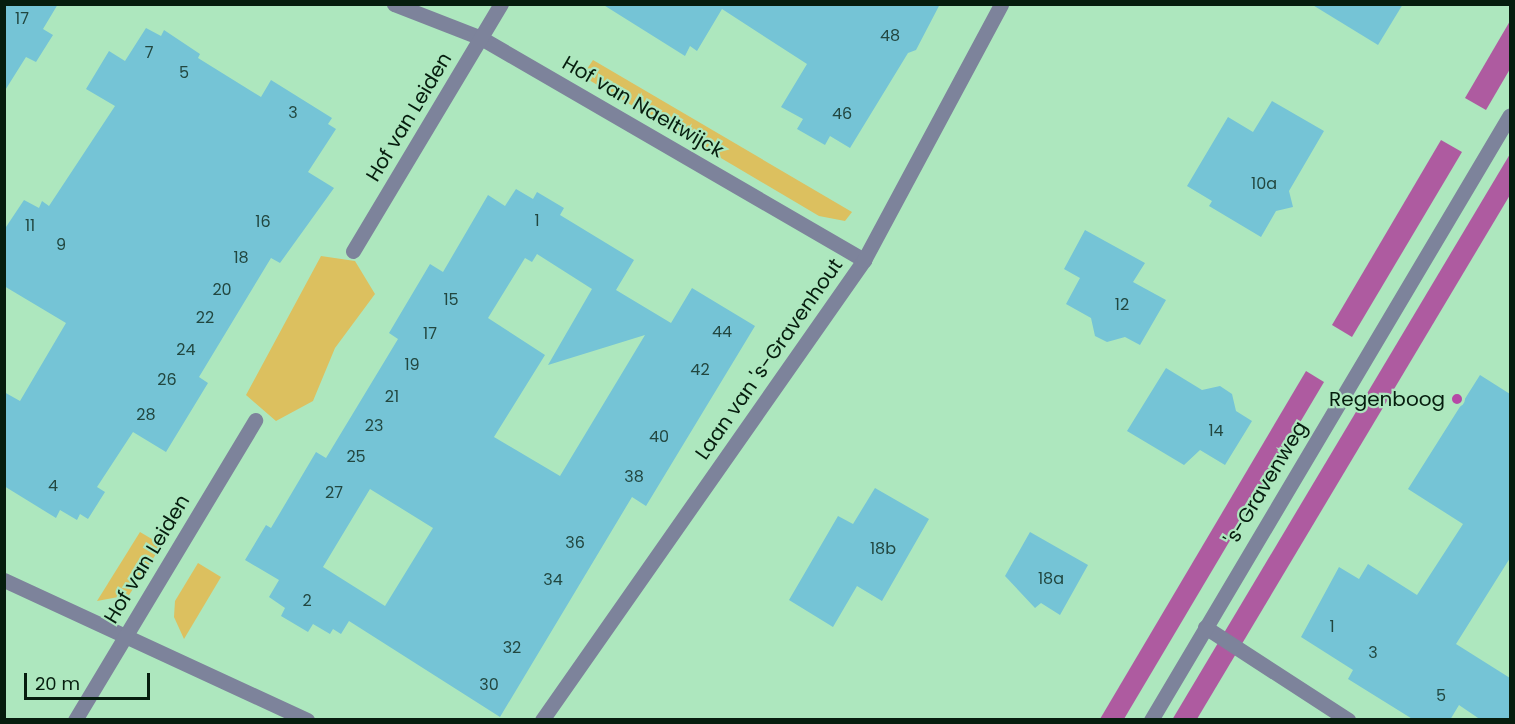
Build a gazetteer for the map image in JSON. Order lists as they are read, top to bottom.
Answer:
{
  "streets": {
    "street": [
      "Hof van Naeltwijck",
      "Hof van Leiden",
      "Laan van 's-Gravenhout",
      "'s-Gravenweg"
    ]
  },
  "crossings": [
    ["Hof van Naeltwijck", "Hof van Leiden"],
    ["Hof van Naeltwijck", "Laan van 's-Gravenhout"]
  ],
  "places": ["Regenboog"],
  "house_numbers": [
    "17",
    "48",
    "7",
    "5",
    "3",
    "46",
    "10a",
    "1",
    "16",
    "11",
    "9",
    "18",
    "20",
    "15",
    "12",
    "22",
    "44",
    "17",
    "24",
    "19",
    "42",
    "26",
    "21",
    "28",
    "23",
    "14",
    "40",
    "25",
    "38",
    "4",
    "27",
    "36",
    "18b",
    "18a",
    "34",
    "2",
    "1",
    "32",
    "3",
    "30",
    "5"
  ],
  "scale_bar": "20 m"
}
